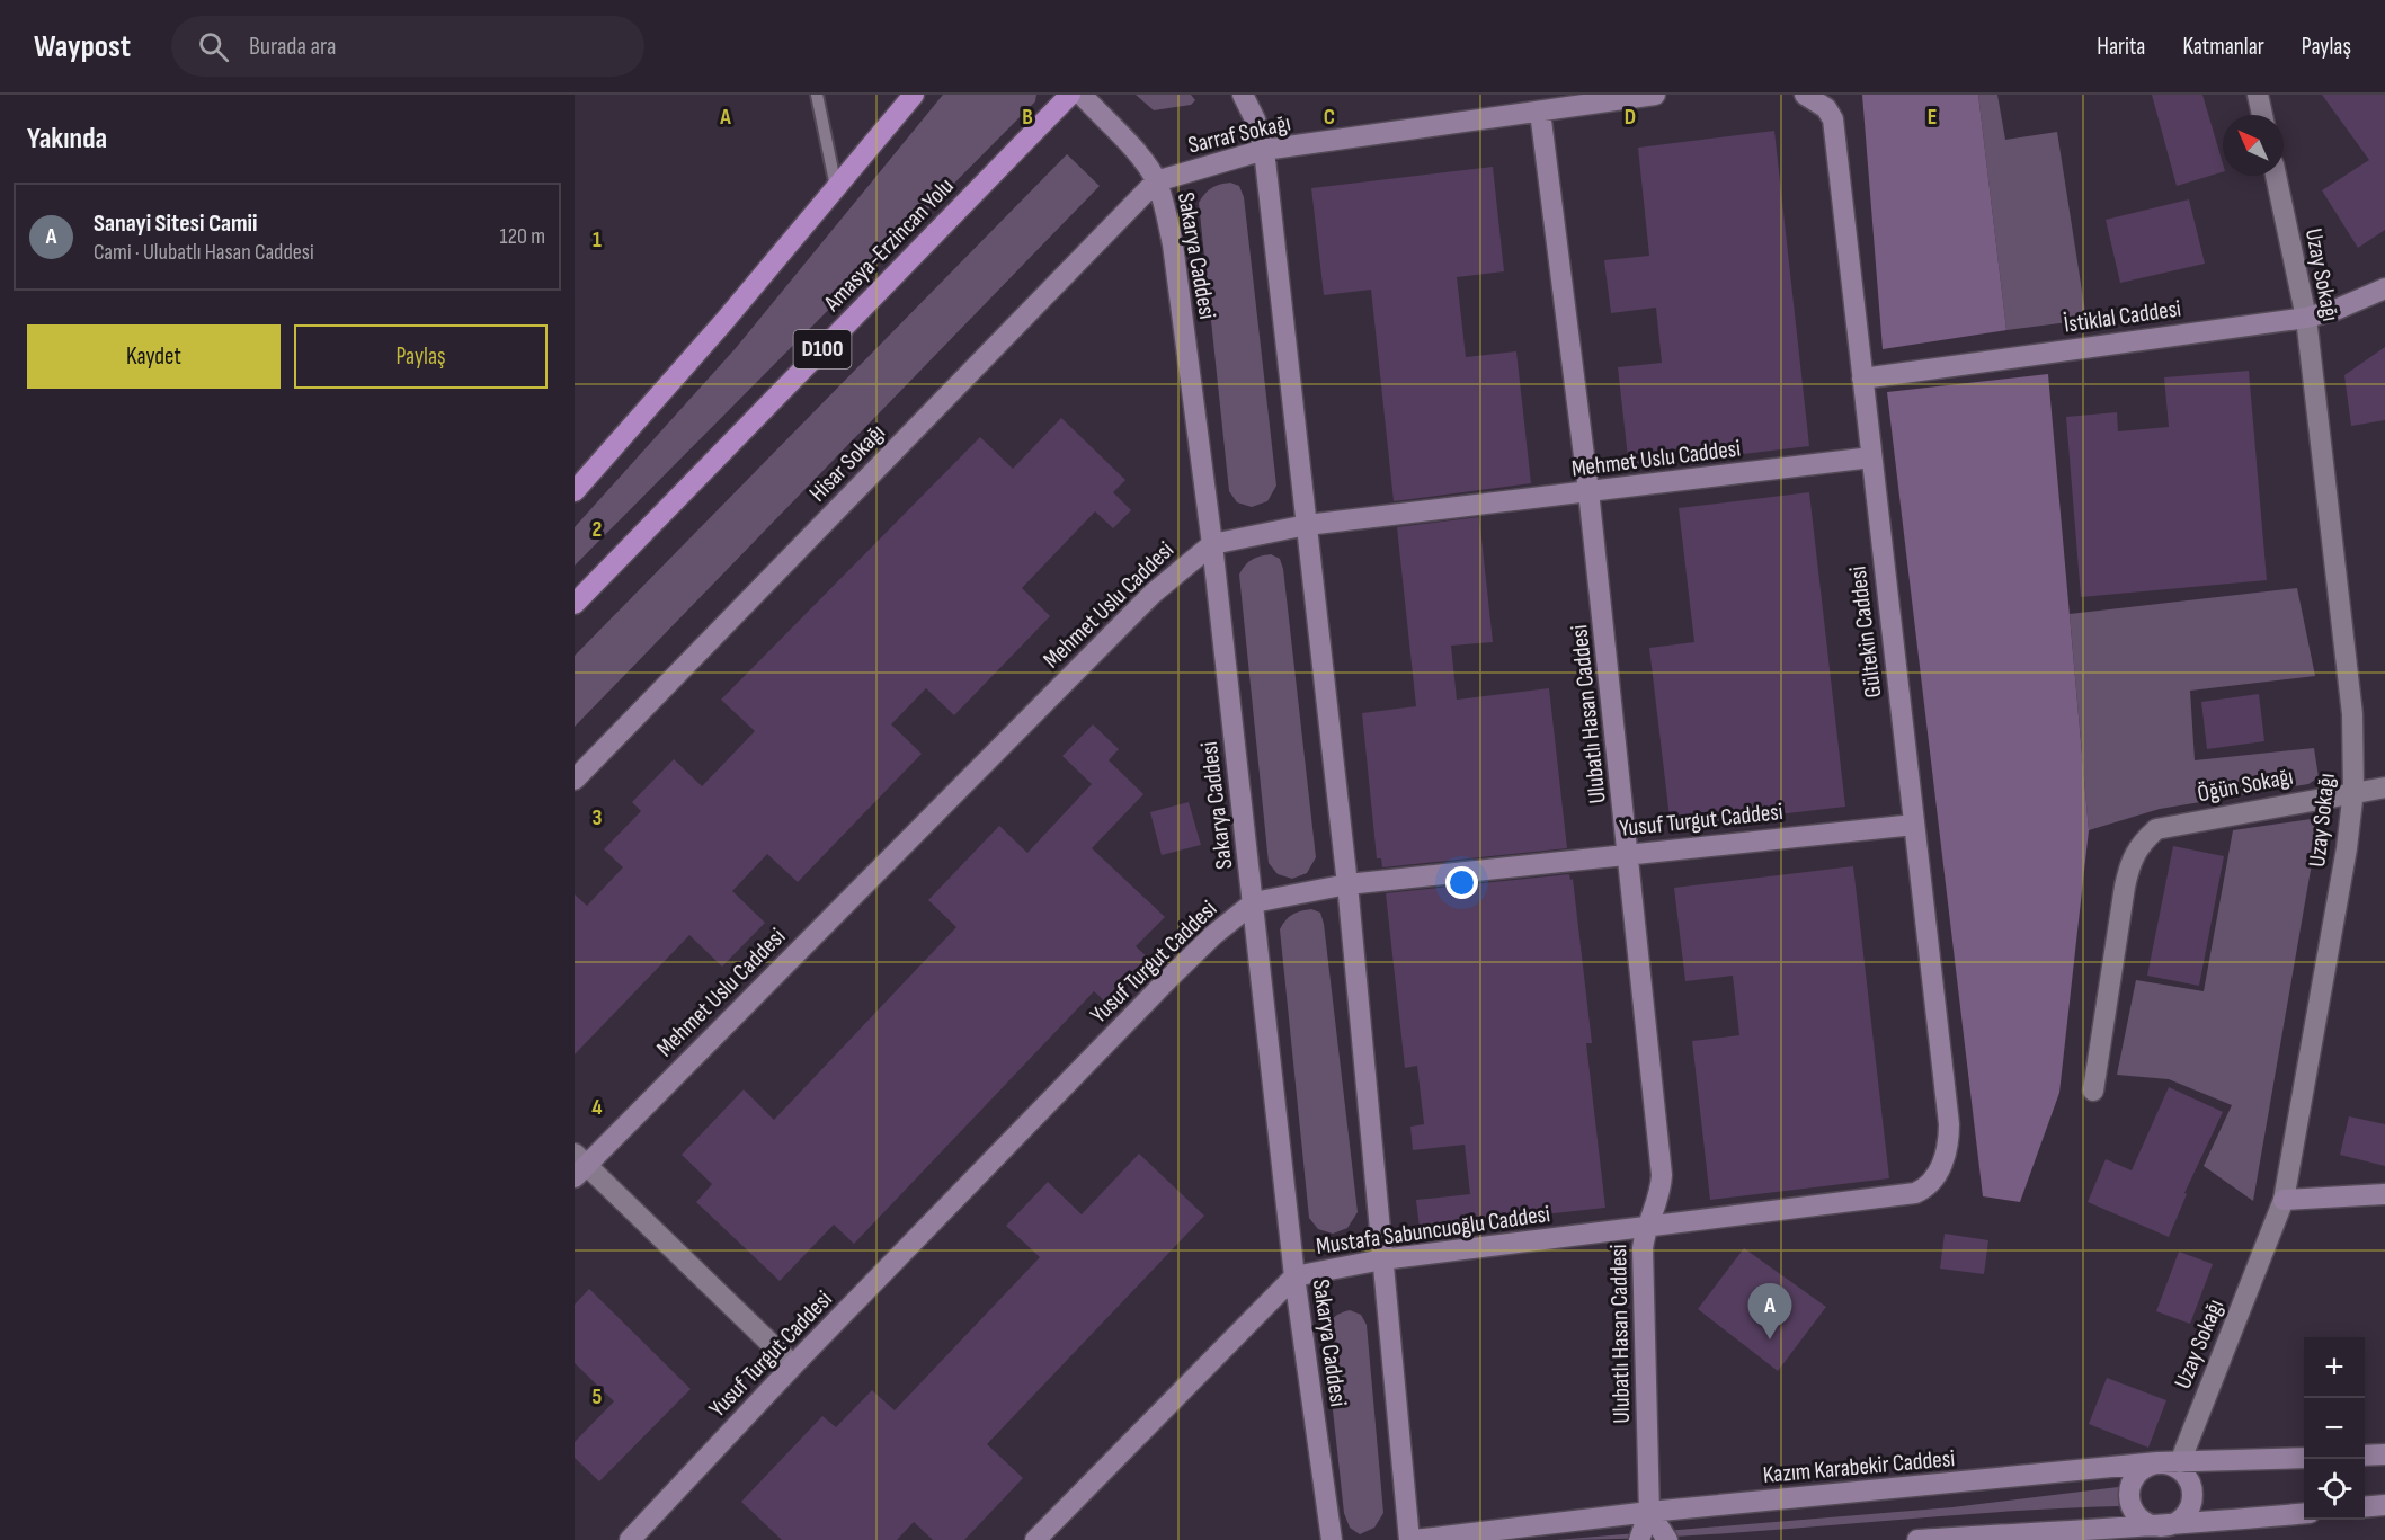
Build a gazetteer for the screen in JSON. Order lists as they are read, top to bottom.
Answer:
{
  "streets": {
    "highway": ["Amasya-Erzincan Yolu", "D100"],
    "street": [
      "Sarraf Sokağı",
      "Sakarya Caddesi",
      "Uzay Sokağı",
      "İstiklal Caddesi",
      "Mehmet Uslu Caddesi",
      "Hisar Sokağı",
      "Gültekin Caddesi",
      "Ulubatlı Hasan Caddesi",
      "Öğün Sokağı",
      "Yusuf Turgut Caddesi",
      "Mustafa Sabuncuoğlu Caddesi",
      "Kazım Karabekir Caddesi"
    ]
  },
  "crossings": [
    ["Sarraf Sokağı", "Sakarya Caddesi"],
    ["Sarraf Sokağı", "Hisar Sokağı"],
    ["Sarraf Sokağı", "Ulubatlı Hasan Caddesi"],
    ["Sakarya Caddesi", "Mehmet Uslu Caddesi"],
    ["Sakarya Caddesi", "Hisar Sokağı"],
    ["Sakarya Caddesi", "Yusuf Turgut Caddesi"],
    ["Sakarya Caddesi", "Mustafa Sabuncuoğlu Caddesi"],
    ["Uzay Sokağı", "İstiklal Caddesi"],
    ["Uzay Sokağı", "Öğün Sokağı"],
    ["Uzay Sokağı", "Kazım Karabekir Caddesi"],
    ["İstiklal Caddesi", "Gültekin Caddesi"],
    ["Mehmet Uslu Caddesi", "Gültekin Caddesi"],
    ["Mehmet Uslu Caddesi", "Ulubatlı Hasan Caddesi"],
    ["Gültekin Caddesi", "Yusuf Turgut Caddesi"],
    ["Gültekin Caddesi", "Mustafa Sabuncuoğlu Caddesi"],
    ["Ulubatlı Hasan Caddesi", "Yusuf Turgut Caddesi"],
    ["Ulubatlı Hasan Caddesi", "Mustafa Sabuncuoğlu Caddesi"],
    ["Ulubatlı Hasan Caddesi", "Kazım Karabekir Caddesi"]
  ],
  "north": "top left",
  "page": {
    "header": "Waypost",
    "search": "Burada ara",
    "nav": ["Harita", "Katmanlar", "Paylaş"],
    "heading": "Yakında",
    "list": [
      {
        "mark": "A",
        "name": "Sanayi Sitesi Camii",
        "note": "Cami · Ulubatlı Hasan Caddesi",
        "value": "120 m"
      }
    ],
    "buttons": ["Kaydet", "Paylaş"],
    "pins": "A",
    "map_buttons": ["+", "−"]
  },
  "grid": {
    "columns": [
      "A",
      "B",
      "C",
      "D",
      "E"
    ],
    "rows": [
      "1",
      "2",
      "3",
      "4",
      "5"
    ]
  }
}
